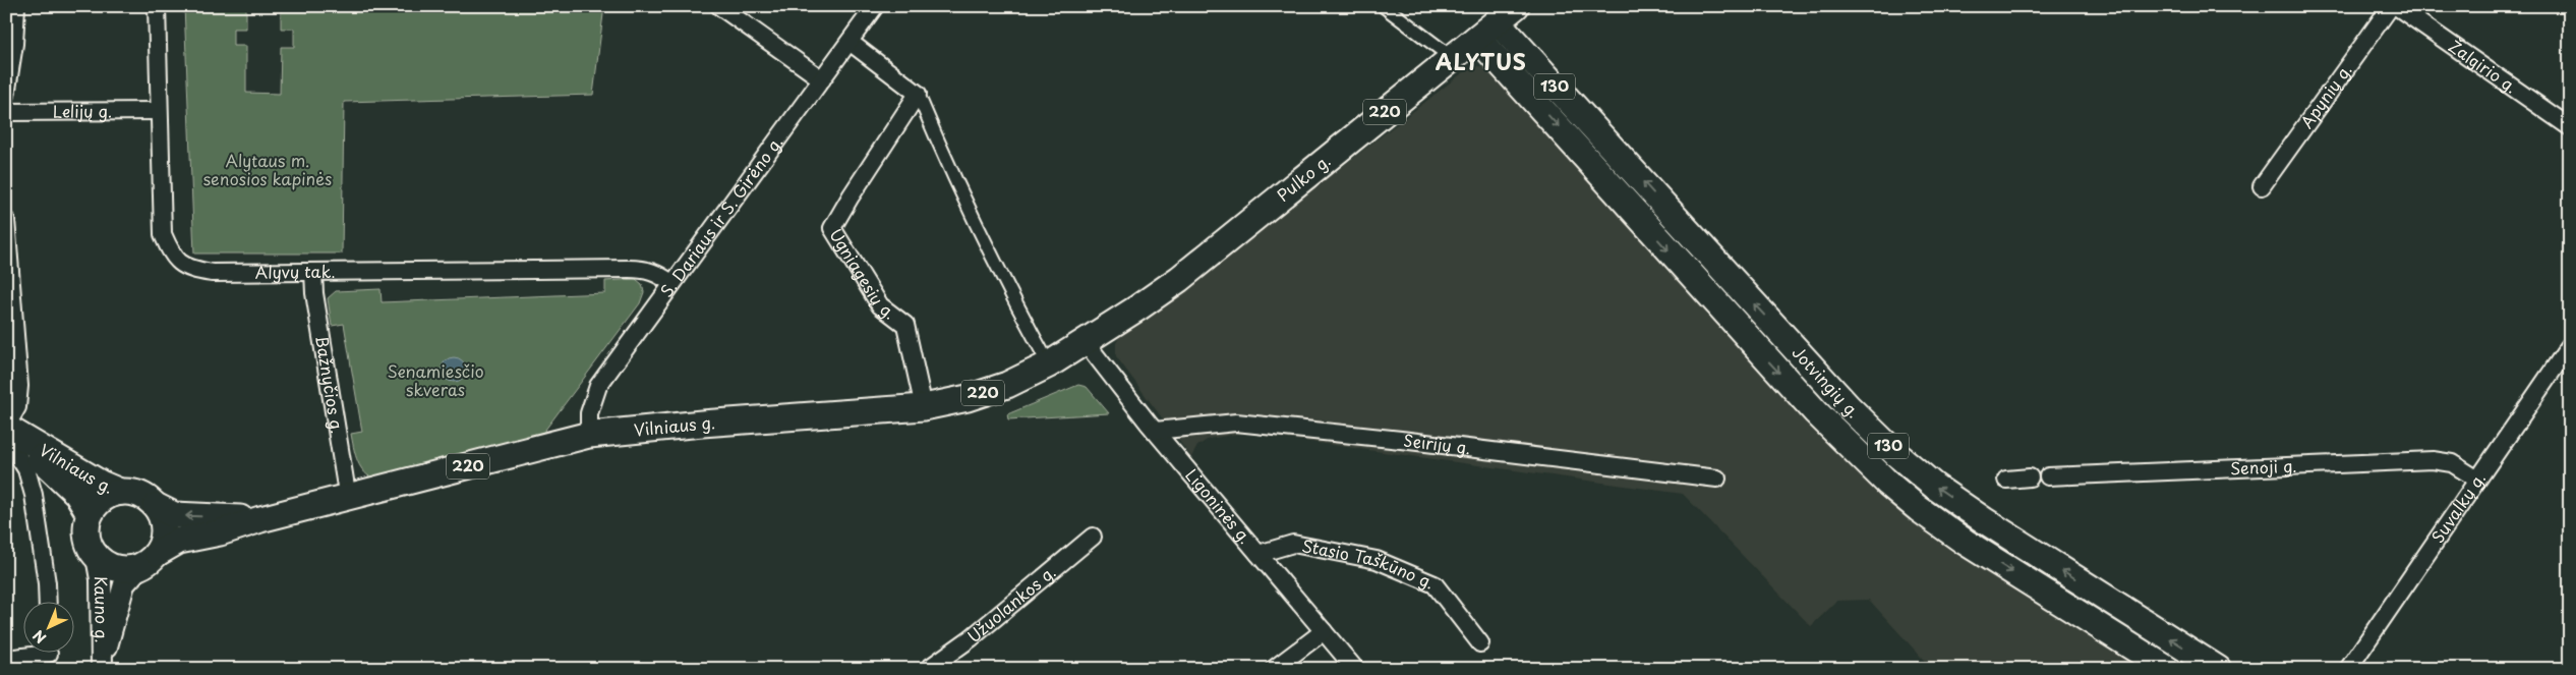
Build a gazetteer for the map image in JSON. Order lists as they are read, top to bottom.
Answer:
{
  "streets": {
    "main road": [
      "130",
      "220",
      "Pulko g.",
      "Jotvingių g.",
      "Vilniaus g."
    ],
    "street": [
      "Žalgirio g.",
      "Apynių g.",
      "Lelijų g.",
      "S. Dariaus ir S. Girėno g.",
      "Alyvų tak.",
      "Ugniagesių g.",
      "Bažnyčios g.",
      "Seirijų g.",
      "Senoji g.",
      "Ligoninės g.",
      "Suvalkų g.",
      "Stasio Taškūno g.",
      "Užuolankos g.",
      "Kauno g."
    ]
  },
  "crossings": [
    ["Lelijų g.", "Alyvų tak."],
    ["Pulko g.", "Jotvingių g."],
    ["Pulko g.", "Vilniaus g."],
    ["Pulko g.", "Ligoninės g."],
    ["S. Dariaus ir S. Girėno g.", "Alyvų tak."],
    ["S. Dariaus ir S. Girėno g.", "Vilniaus g."],
    ["Alyvų tak.", "Bažnyčios g."],
    ["Ugniagesių g.", "Vilniaus g."],
    ["Bažnyčios g.", "Vilniaus g."],
    ["Vilniaus g.", "Ligoninės g."],
    ["Vilniaus g.", "Kauno g."],
    ["Seirijų g.", "Ligoninės g."],
    ["Senoji g.", "Suvalkų g."],
    ["Ligoninės g.", "Stasio Taškūno g."]
  ],
  "districts": ["ALYTUS"],
  "parks": ["Alytaus m. senosios kapinės", "Senamiesčio skveras"],
  "north": "bottom left"
}
